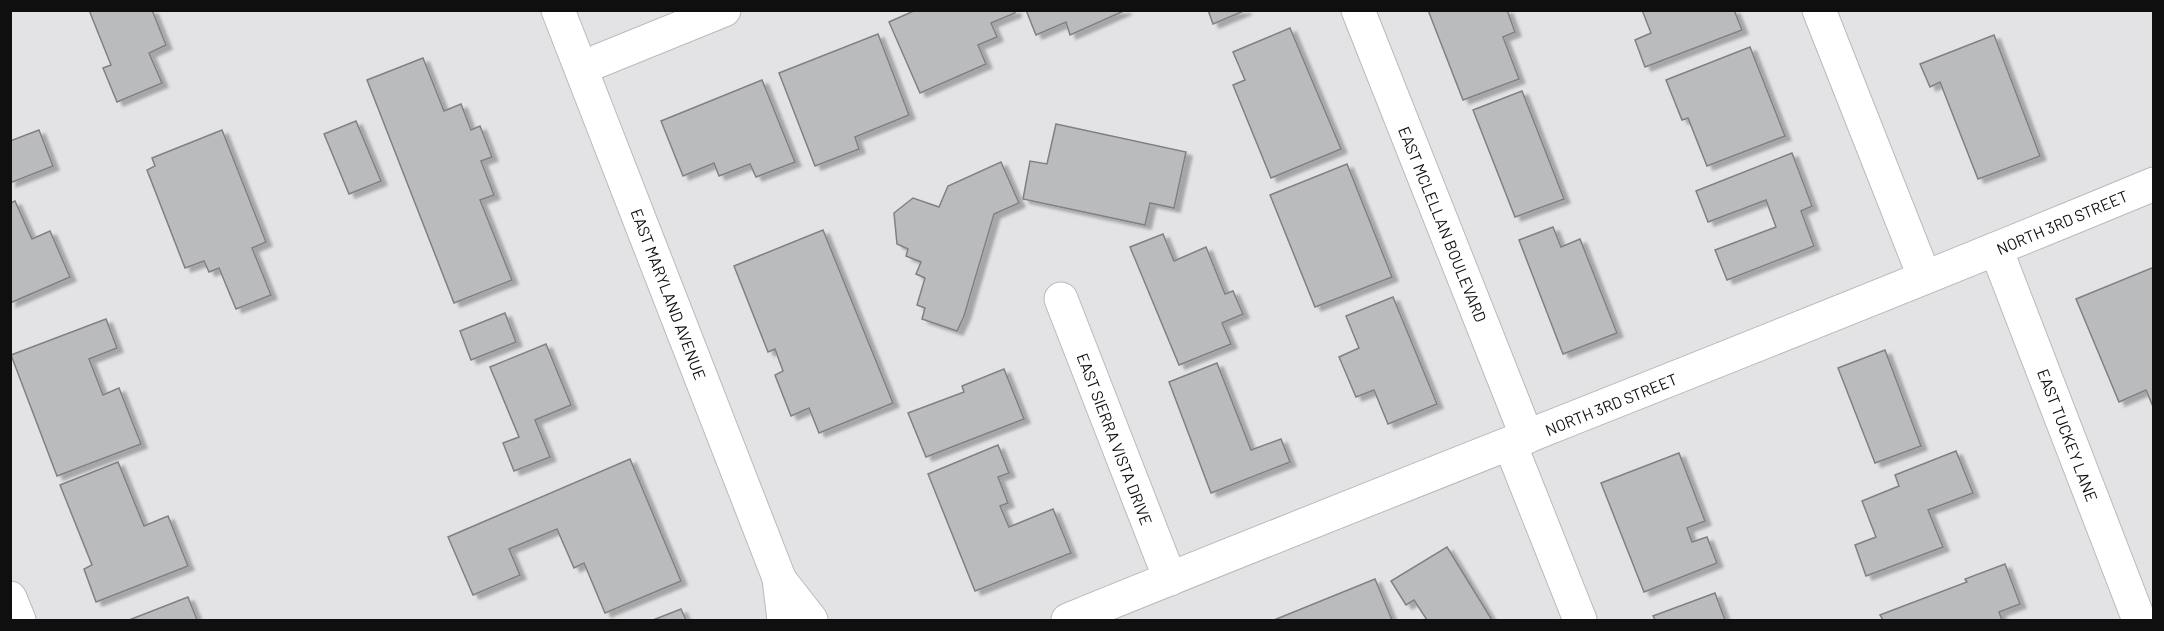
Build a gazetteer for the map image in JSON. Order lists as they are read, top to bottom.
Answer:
{
  "streets": {
    "street": [
      "NORTH 3RD STREET",
      "EAST MCLELLAN BOULEVARD",
      "EAST MARYLAND AVENUE",
      "EAST TUCKEY LANE",
      "EAST SIERRA VISTA DRIVE"
    ]
  },
  "crossings": [
    ["NORTH 3RD STREET", "EAST MCLELLAN BOULEVARD"],
    ["NORTH 3RD STREET", "EAST TUCKEY LANE"],
    ["NORTH 3RD STREET", "EAST SIERRA VISTA DRIVE"]
  ]
}
